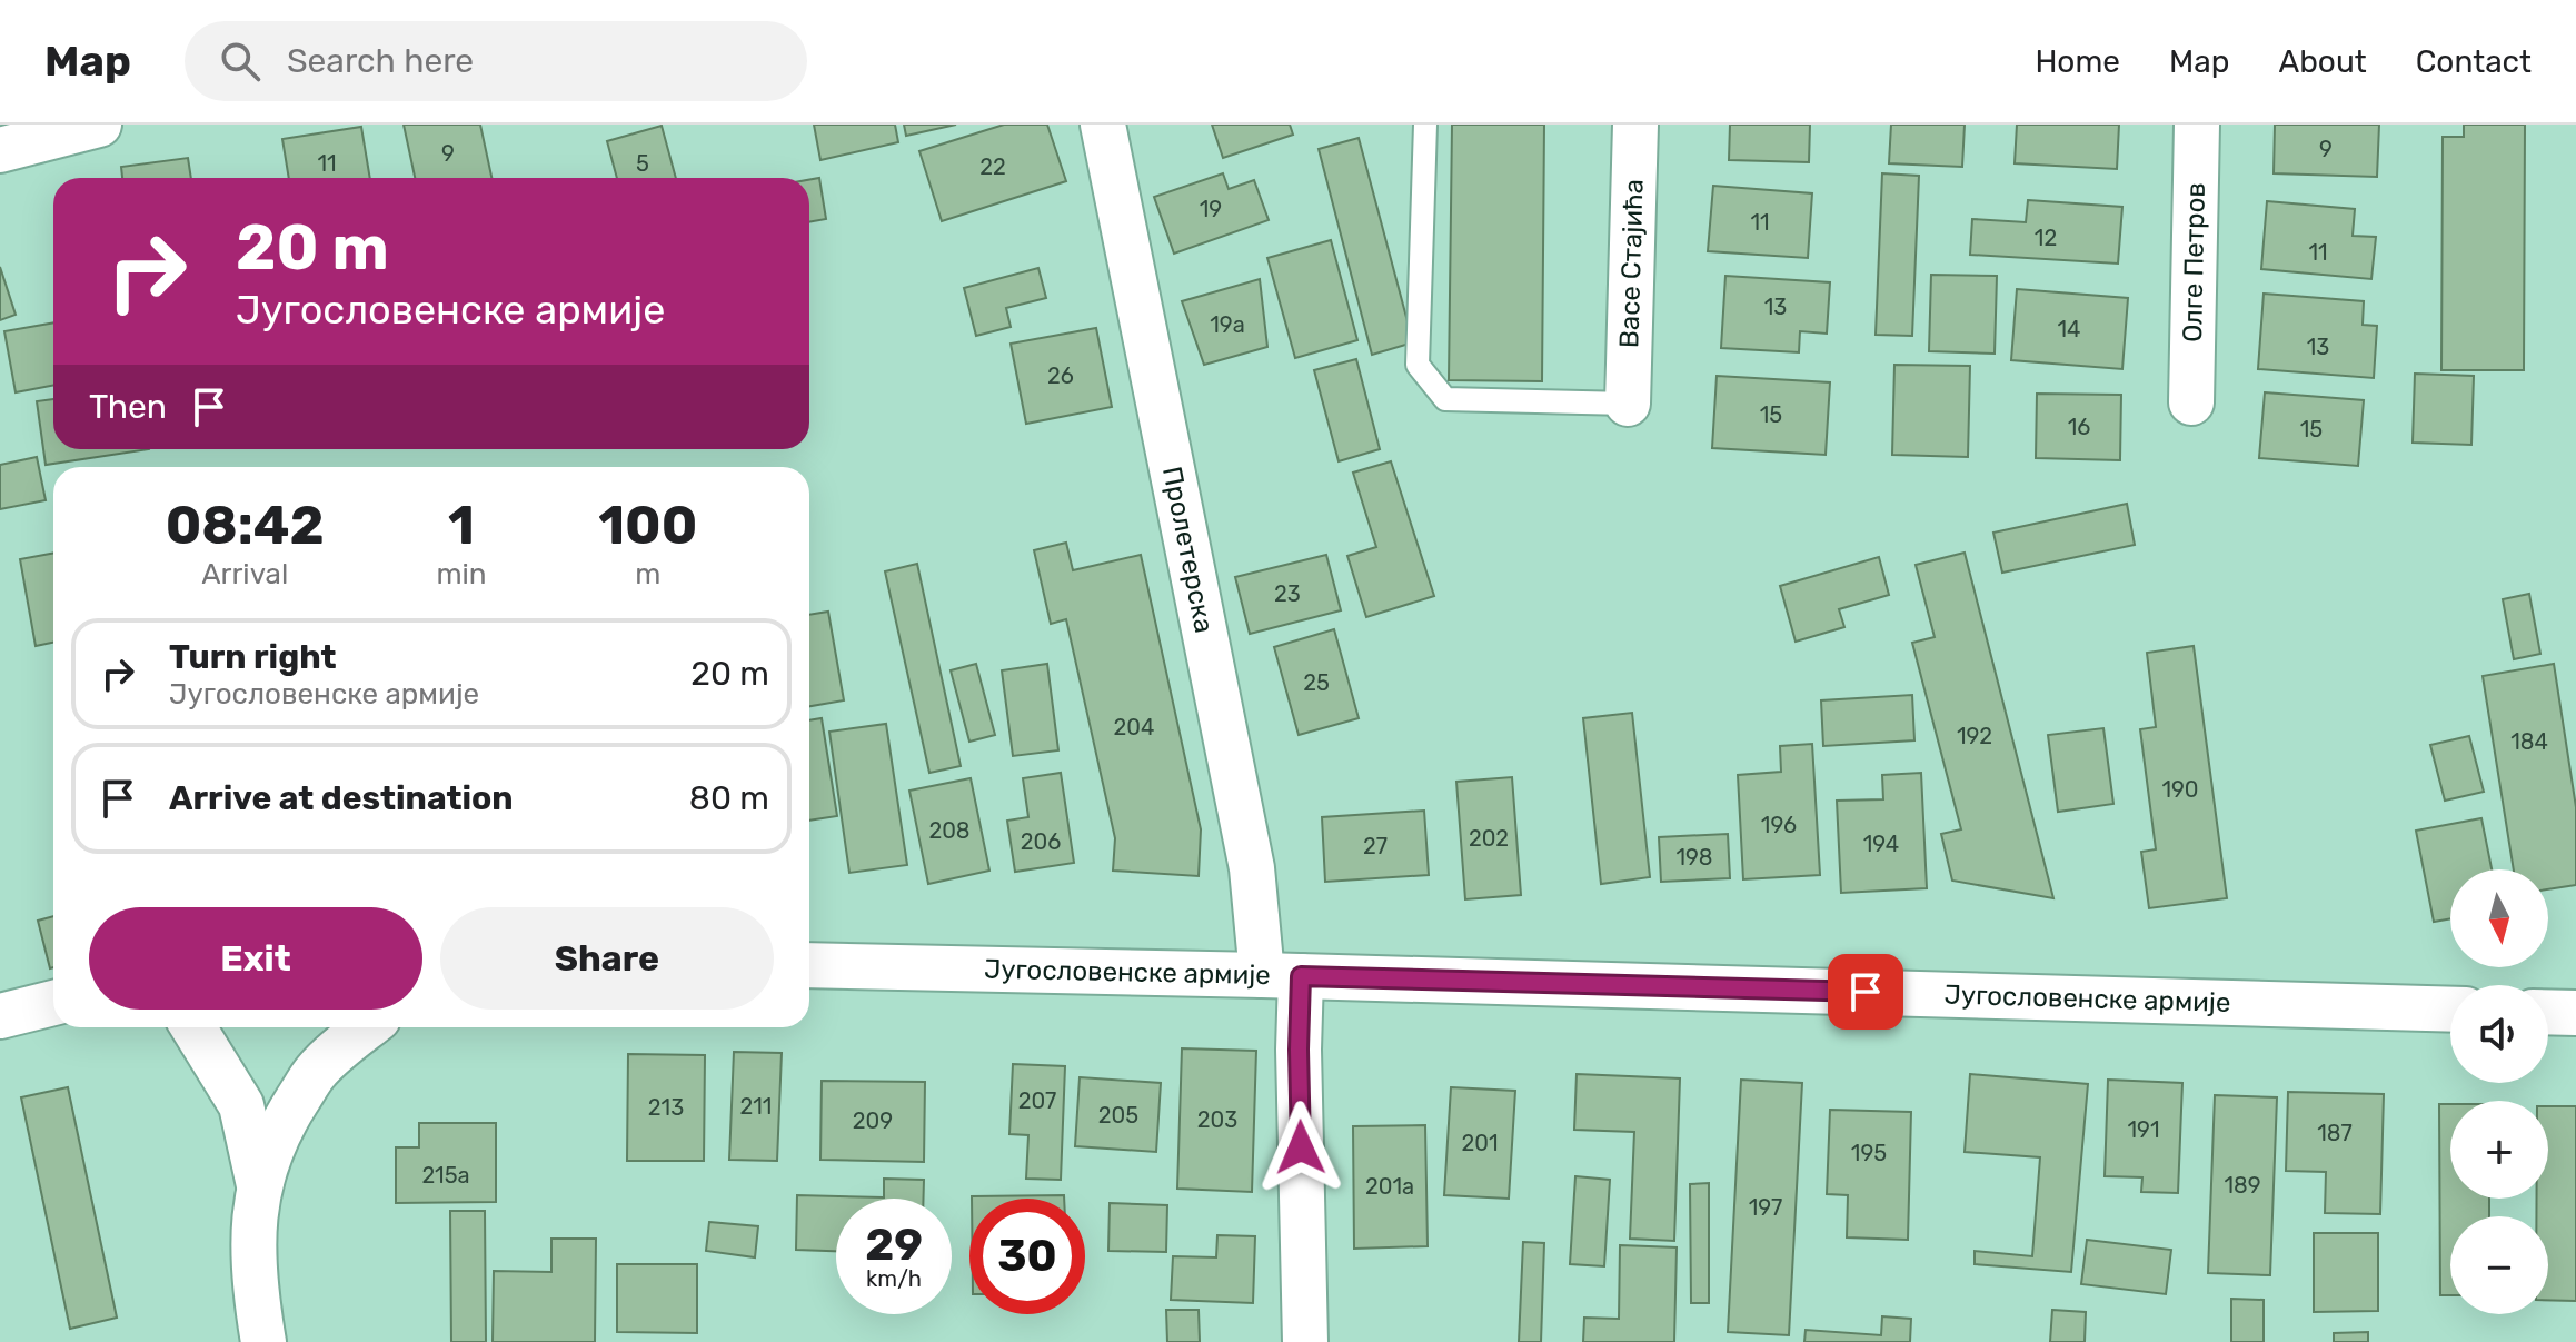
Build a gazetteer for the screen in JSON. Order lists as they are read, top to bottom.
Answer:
{
  "streets": {
    "street": [
      "Олге Петров",
      "Васе Стајића",
      "Пролетерска",
      "Југословенске армије"
    ]
  },
  "crossings": [
    ["Пролетерска", "Југословенске армије"]
  ],
  "house_numbers": [
    "9",
    "9",
    "11",
    "5",
    "22",
    "19",
    "11",
    "12",
    "11",
    "13",
    "19a",
    "14",
    "13",
    "26",
    "15",
    "16",
    "15",
    "23",
    "25",
    "204",
    "192",
    "184",
    "190",
    "196",
    "208",
    "202",
    "206",
    "194",
    "27",
    "198",
    "207",
    "211",
    "213",
    "205",
    "203",
    "209",
    "191",
    "187",
    "201",
    "195",
    "215a",
    "189",
    "201a",
    "197"
  ],
  "north": "bottom",
  "page": {
    "header": "Map",
    "search": "Search here",
    "nav": [
      "Home",
      "Map",
      "About",
      "Contact"
    ],
    "turn": ["20 m", "Југословенске армије"],
    "then": "Then",
    "eta": [
      "08:42",
      "Arrival",
      "1",
      "min",
      "100",
      "m"
    ],
    "list": [
      {
        "name": "Turn right",
        "note": "Југословенске армије",
        "value": "20 m"
      },
      {
        "name": "Arrive at destination",
        "value": "80 m"
      }
    ],
    "map_buttons": ["+", "−"],
    "buttons": ["Exit", "Share"],
    "speed": "29 km/h",
    "limit": "30"
  }
}
